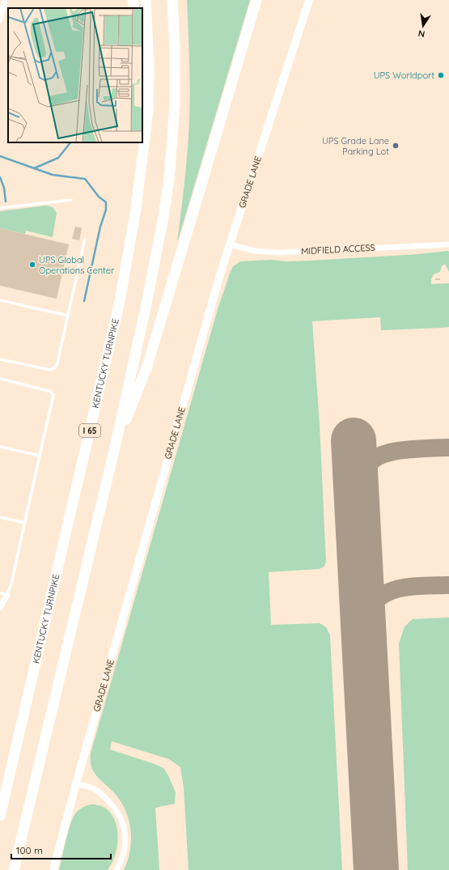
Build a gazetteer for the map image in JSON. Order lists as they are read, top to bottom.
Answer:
{
  "streets": {
    "highway": ["KENTUCKY TURNPIKE", "I 65"],
    "main road": ["GRADE LANE"],
    "street": ["MIDFIELD ACCESS"]
  },
  "crossings": [
    ["GRADE LANE", "MIDFIELD ACCESS"]
  ],
  "places": ["UPS Worldport", "UPS Grade Lane Parking Lot", "UPS Global Operations Center"],
  "scale_bar": "100 m",
  "north": "bottom"
}
